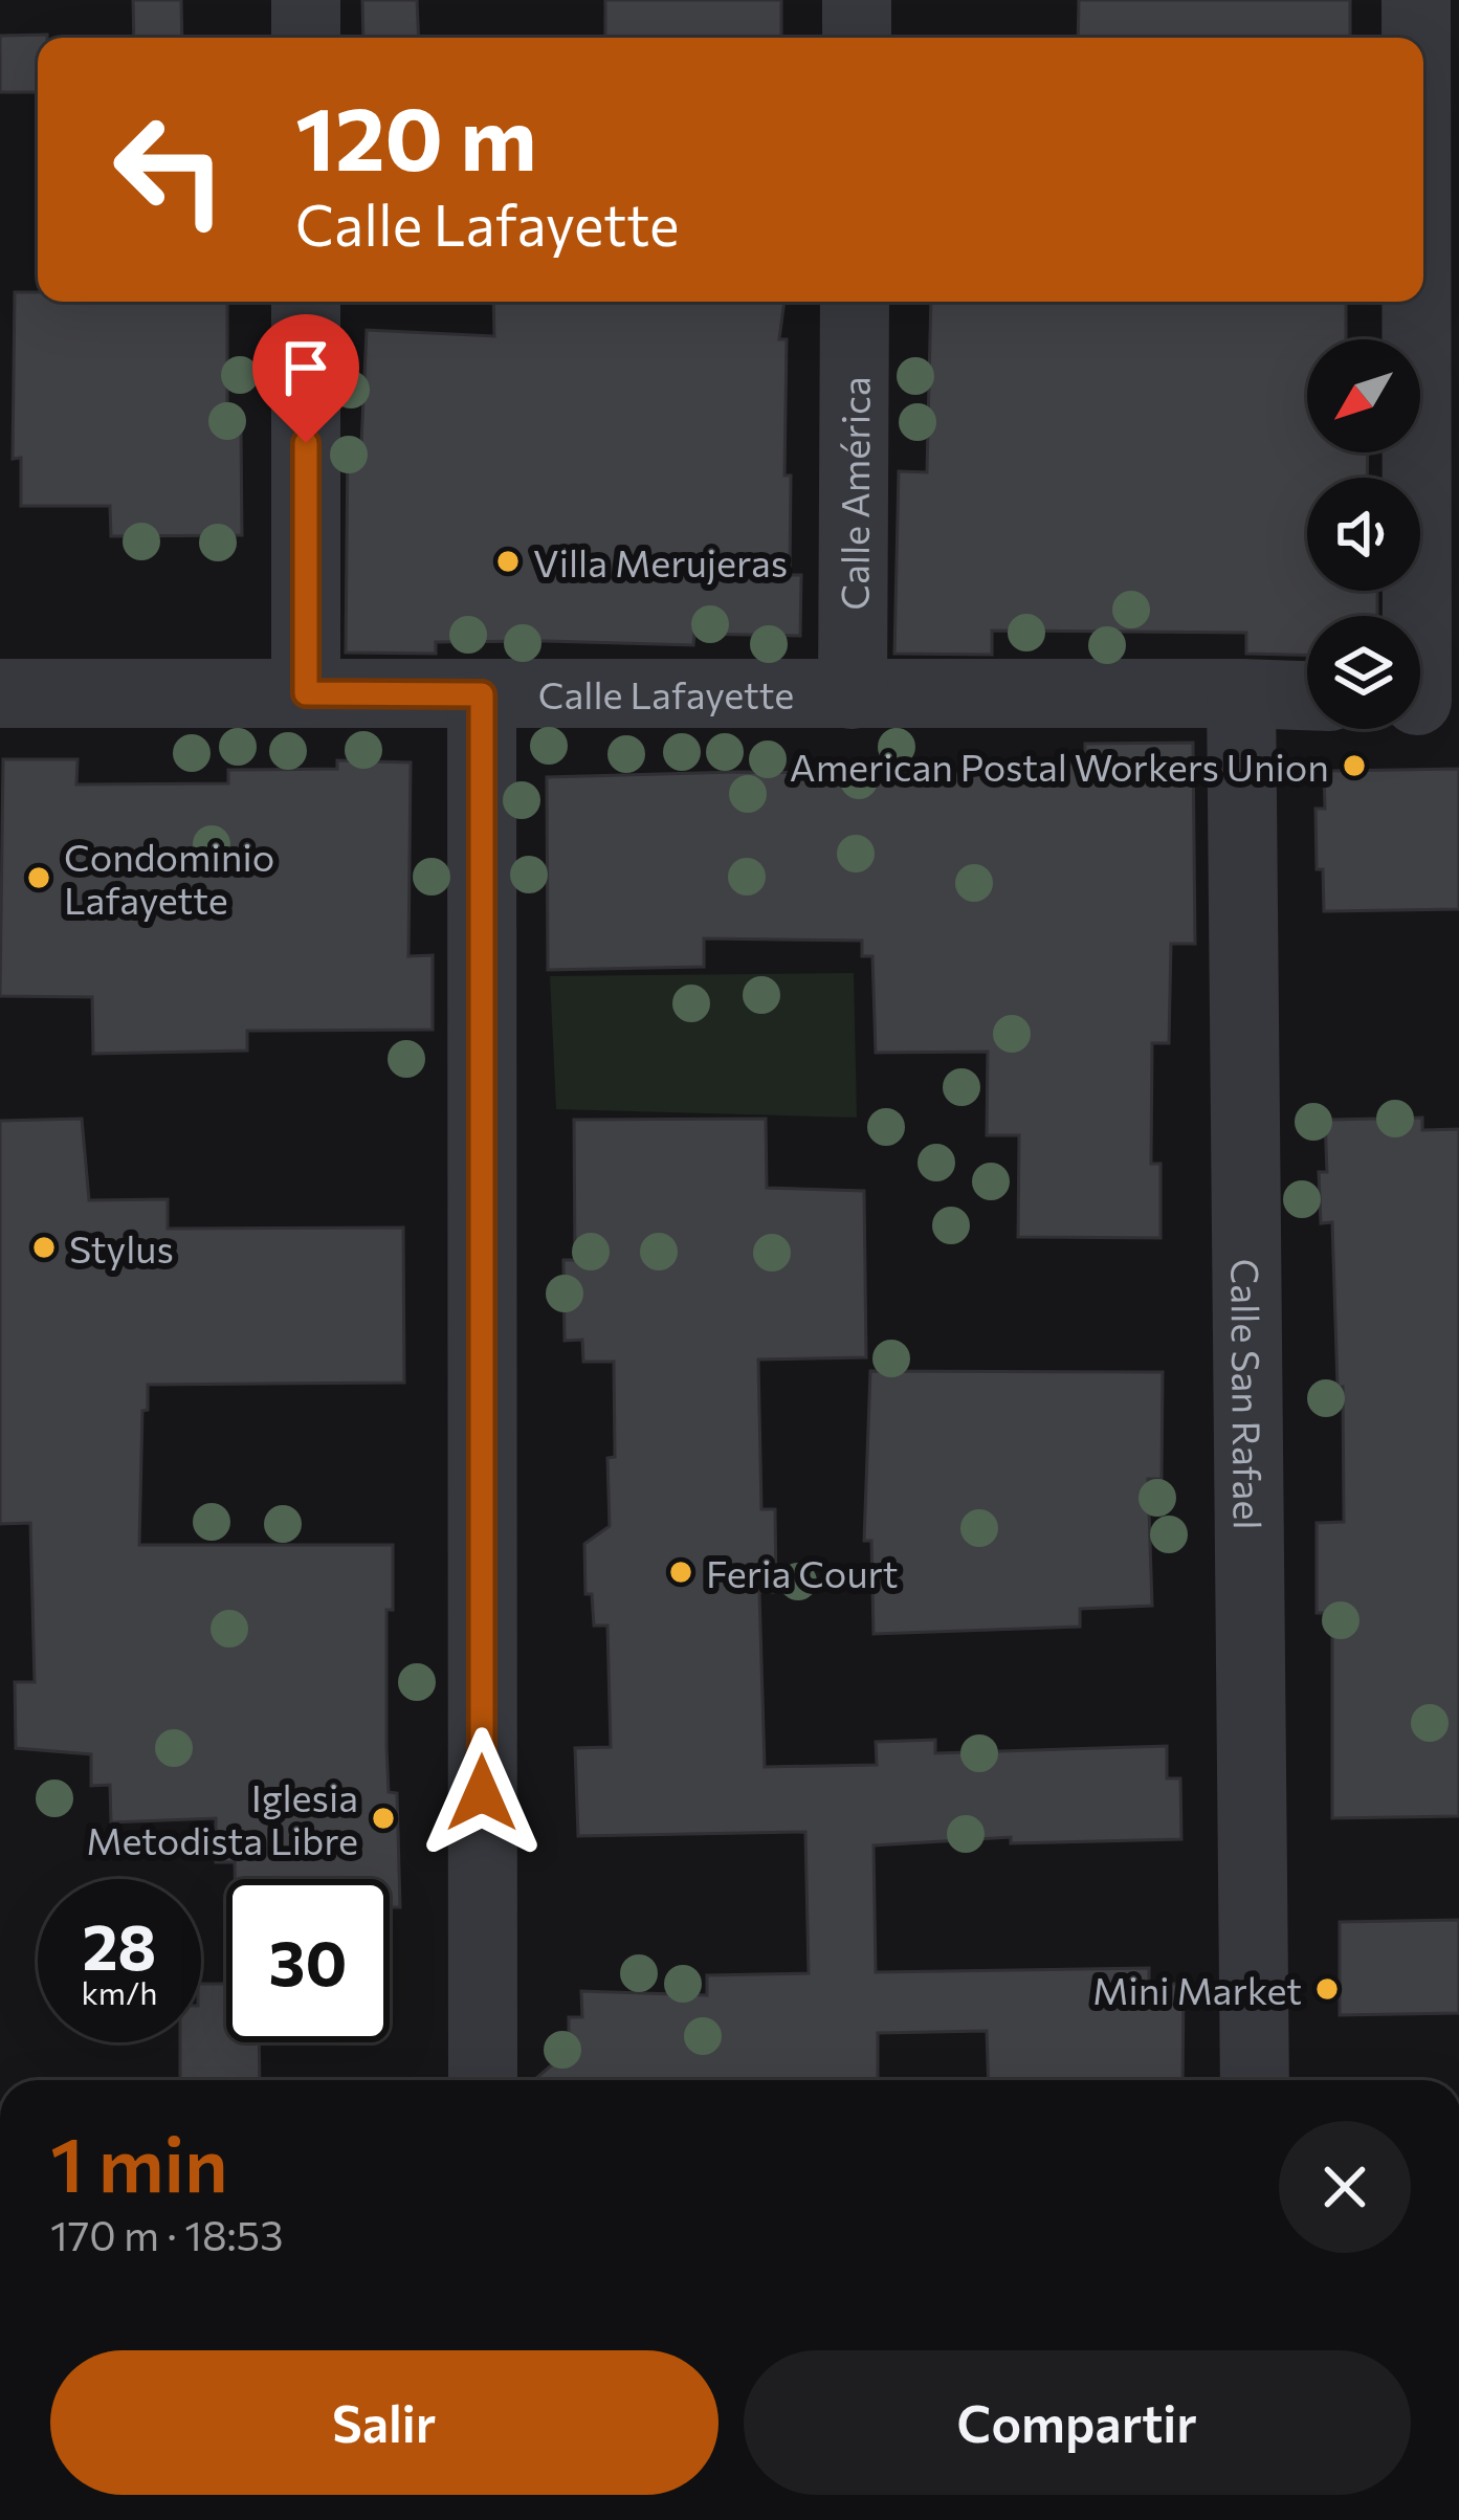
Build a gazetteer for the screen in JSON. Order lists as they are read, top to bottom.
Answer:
{
  "streets": {
    "street": ["Calle América", "Calle Lafayette", "Calle San Rafael"]
  },
  "crossings": [
    ["Calle América", "Calle Lafayette"],
    ["Calle Lafayette", "Calle San Rafael"]
  ],
  "places": [
    "Villa Merujeras",
    "American Postal Workers Union",
    "Condominio Lafayette",
    "Stylus",
    "Feria Court",
    "Iglesia Metodista Libre",
    "Mini Market"
  ],
  "north": "bottom left",
  "page": {
    "turn": ["120 m", "Calle Lafayette"],
    "speed": "28 km/h",
    "limit": "30",
    "heading": ["1 min", "170 m · 18:53"],
    "buttons": ["Salir", "Compartir"]
  }
}
